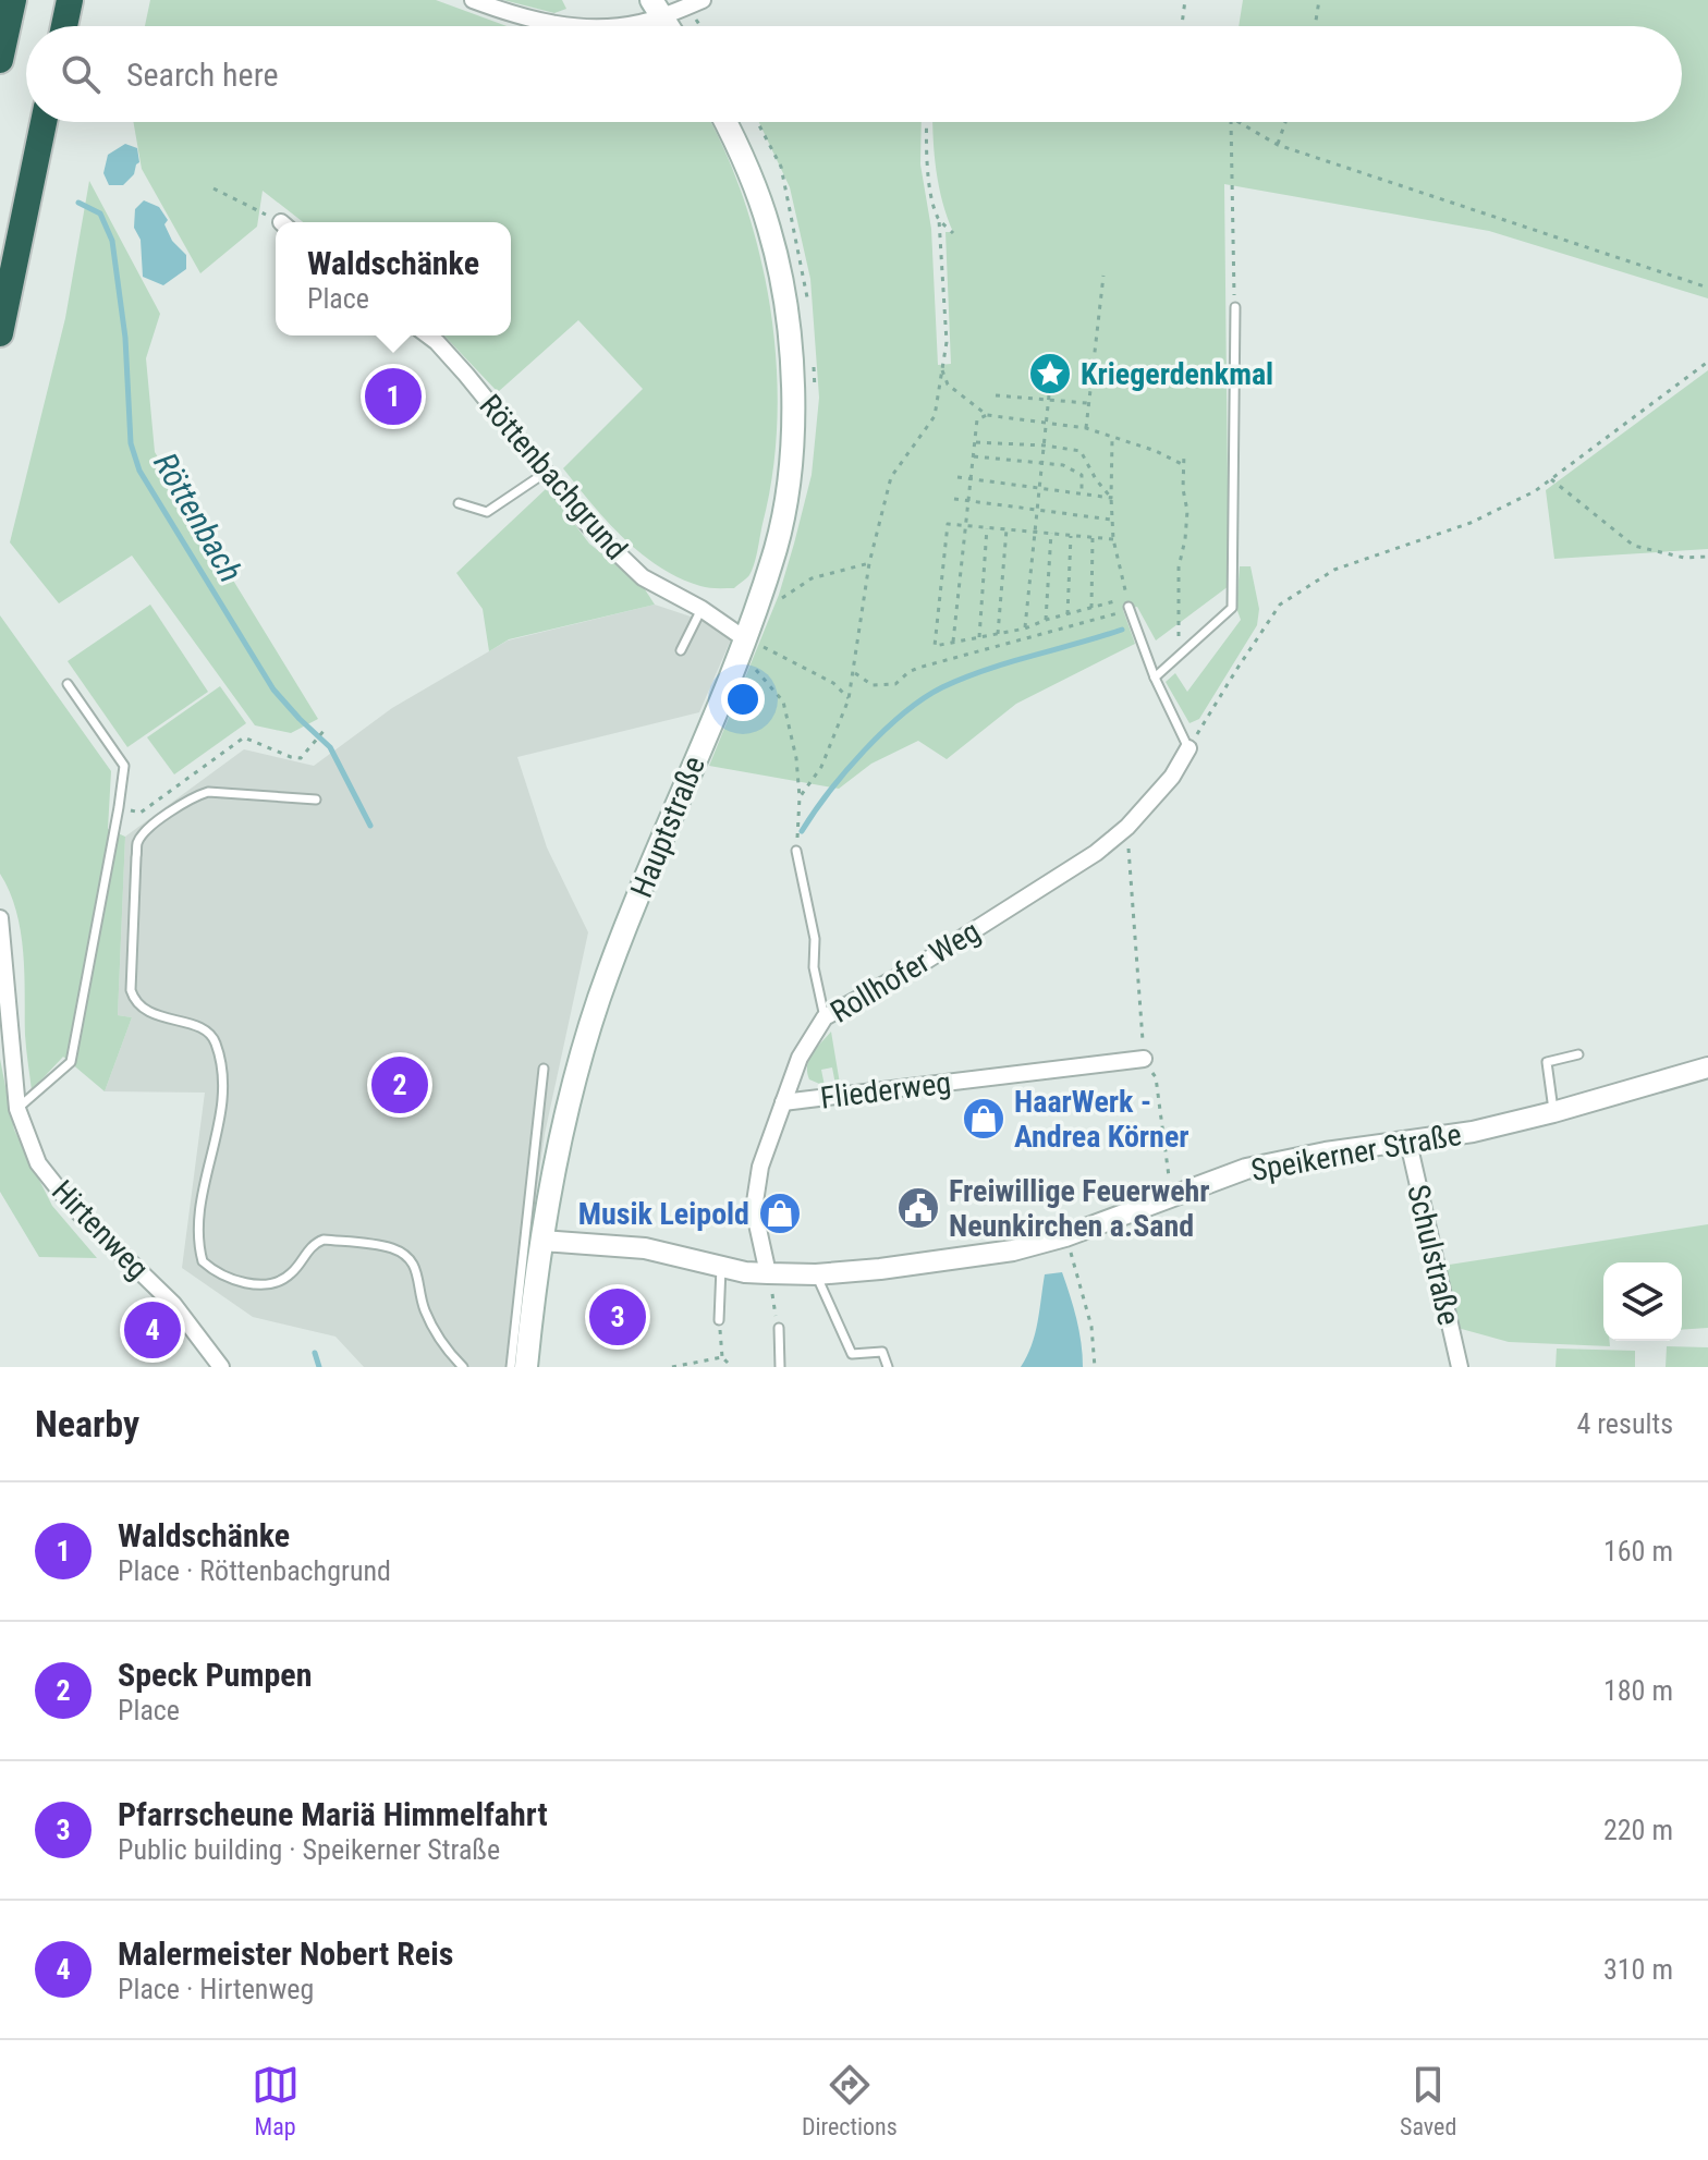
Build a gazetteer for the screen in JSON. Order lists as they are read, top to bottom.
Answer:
{
  "streets": {
    "main road": ["Hauptstraße"],
    "street": [
      "Röttenbachgrund",
      "Rollhofer Weg",
      "Fliederweg",
      "Speikerner Straße",
      "Hirtenweg",
      "Schulstraße"
    ]
  },
  "crossings": [
    ["Röttenbachgrund", "Hauptstraße"],
    ["Hauptstraße", "Speikerner Straße"],
    ["Rollhofer Weg", "Fliederweg"],
    ["Rollhofer Weg", "Speikerner Straße"],
    ["Speikerner Straße", "Schulstraße"]
  ],
  "water": ["Röttenbach"],
  "places": {
    "place": ["Kriegerdenkmal"],
    "shop": ["HaarWerk - Andrea Körner", "Musik Leipold"],
    "public building": ["Freiwillige Feuerwehr Neunkirchen a.Sand"]
  },
  "page": {
    "search": "Search here",
    "popup": ["Waldschänke", "Place"],
    "pins": [
      "1",
      "2",
      "3",
      "4"
    ],
    "heading": ["Nearby", "4 results"],
    "list": [
      {
        "mark": "1",
        "name": "Waldschänke",
        "note": "Place · Röttenbachgrund",
        "value": "160 m"
      },
      {
        "mark": "2",
        "name": "Speck Pumpen",
        "note": "Place",
        "value": "180 m"
      },
      {
        "mark": "3",
        "name": "Pfarrscheune Mariä Himmelfahrt",
        "note": "Public building · Speikerner Straße",
        "value": "220 m"
      },
      {
        "mark": "4",
        "name": "Malermeister Nobert Reis",
        "note": "Place · Hirtenweg",
        "value": "310 m"
      }
    ],
    "nav": ["Map", "Directions", "Saved"]
  }
}
